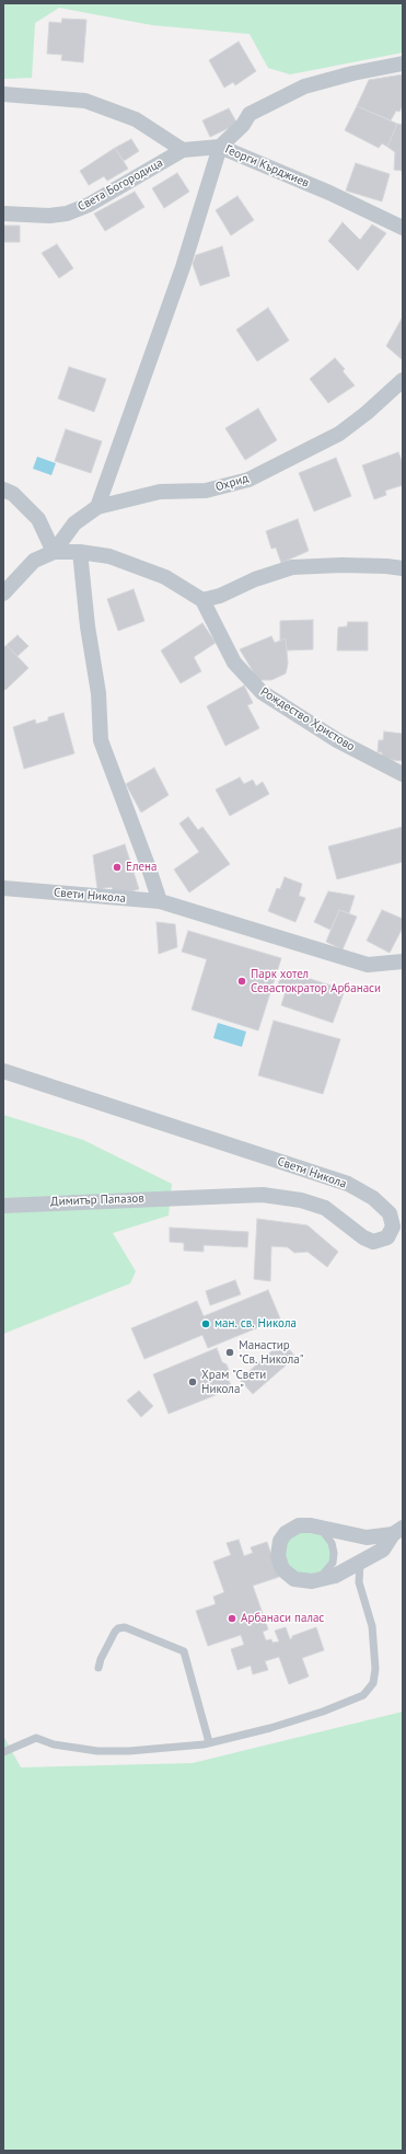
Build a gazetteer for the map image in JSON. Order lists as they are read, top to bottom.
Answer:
{
  "streets": {
    "street": [
      "Георги Кърджиев",
      "Света Богородица",
      "Охрид",
      "Рождество Христово",
      "Свети Никола",
      "Димитър Папазов"
    ]
  },
  "crossings": [
    ["Георги Кърджиев", "Света Богородица"],
    ["Свети Никола", "Димитър Папазов"]
  ],
  "places": [
    "Елена",
    "Парк хотел Севастократор Арбанаси",
    "ман. св. Никола",
    "Манастир \"Св. Никола\"",
    "Храм \"Свети Никола\"",
    "Арбанаси палас"
  ]
}
